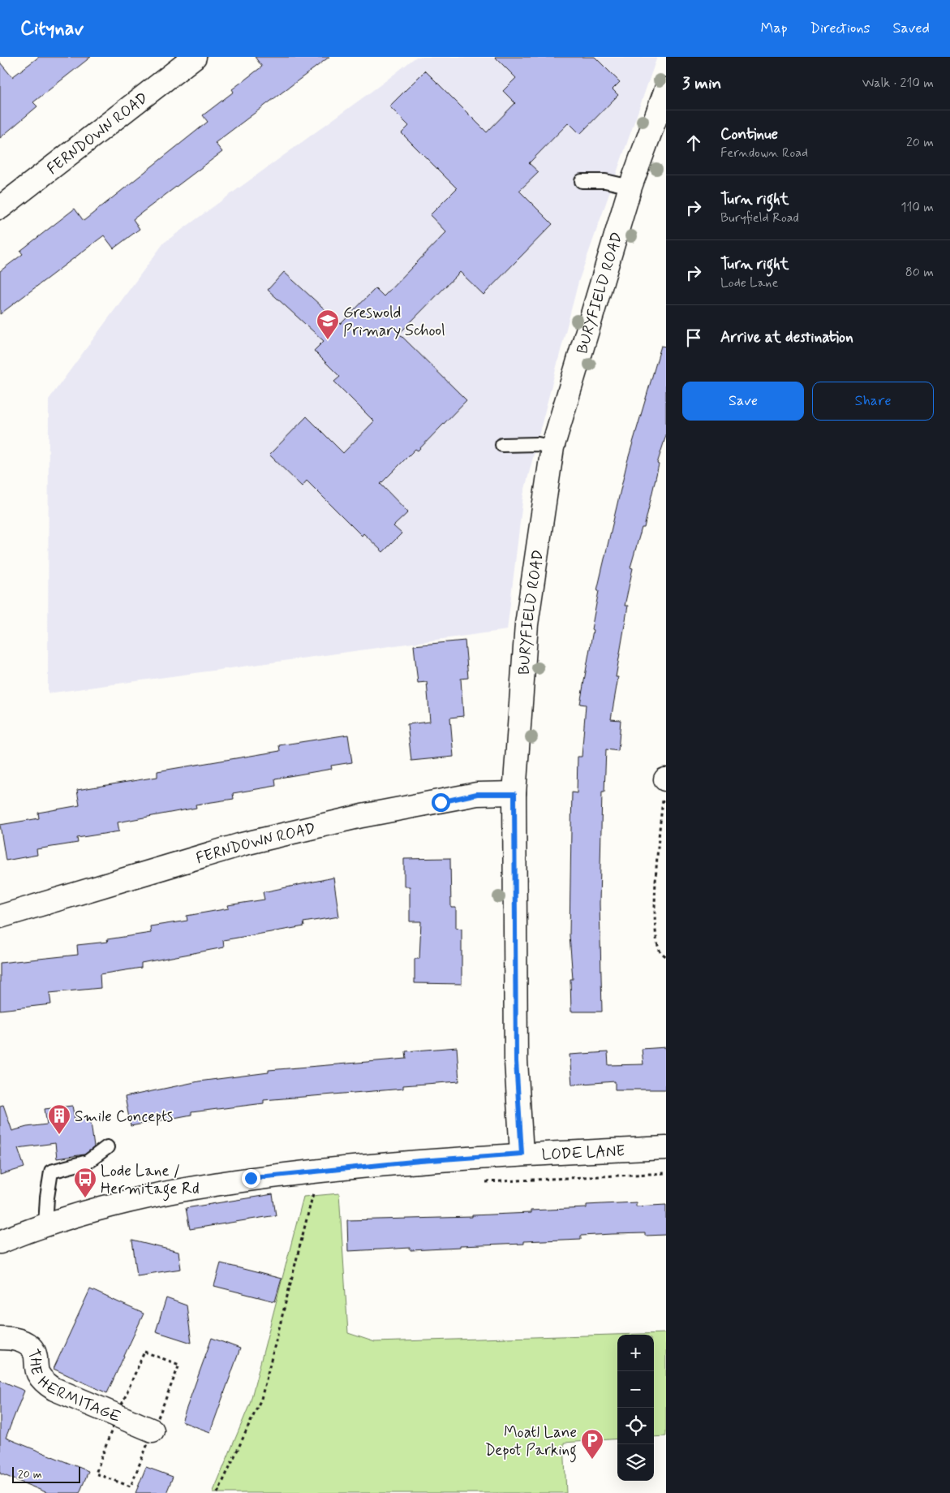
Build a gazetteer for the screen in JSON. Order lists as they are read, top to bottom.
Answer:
{
  "streets": {
    "street": [
      "FERNDOWN ROAD",
      "BURYFIELD ROAD",
      "LODE LANE",
      "THE HERMITAGE"
    ]
  },
  "crossings": [
    ["FERNDOWN ROAD", "BURYFIELD ROAD"],
    ["BURYFIELD ROAD", "LODE LANE"]
  ],
  "places": {
    "school or university": ["Greswold Primary School"],
    "building": ["Smile Concepts"],
    "bus stop": ["Lode Lane / Hermitage Rd"],
    "parking": ["Moatl Lane Depot Parking"]
  },
  "scale_bar": "20 m",
  "page": {
    "header": "Citynav",
    "nav": ["Map", "Directions", "Saved"],
    "heading": ["3 min", "Walk · 210 m"],
    "list": [
      ["Continue", "Ferndown Road", "20 m"],
      ["Turn right", "Buryfield Road", "110 m"],
      ["Turn right", "Lode Lane", "80 m"],
      "Arrive at destination"
    ],
    "buttons": ["Save", "Share"],
    "map_buttons": ["+", "−"],
    "scale": "20 m"
  }
}
